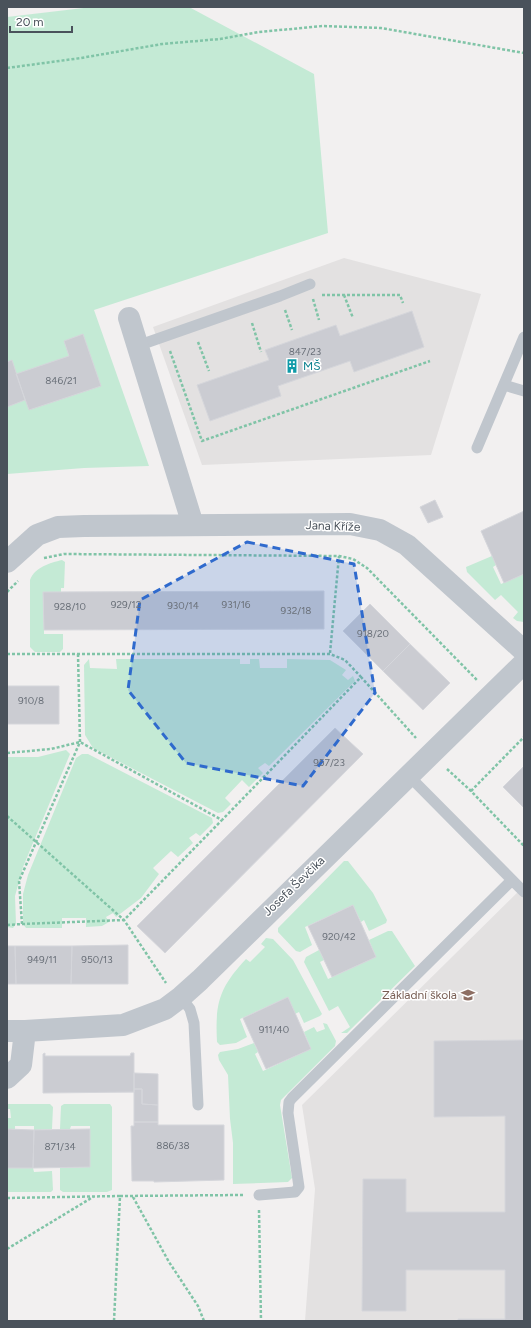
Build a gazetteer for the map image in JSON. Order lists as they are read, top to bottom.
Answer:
{
  "streets": {
    "street": ["Jana Kříže", "Josefa Ševčíka"]
  },
  "places": {
    "building": ["MŠ"],
    "school or university": ["Základní škola"]
  },
  "house_numbers": [
    "847/23",
    "846/21",
    "929/12",
    "931/16",
    "930/14",
    "928/10",
    "932/18",
    "918/20",
    "910/8",
    "957/23",
    "920/42",
    "949/11",
    "950/13",
    "911/40",
    "886/38",
    "871/34"
  ],
  "scale_bar": "20 m"
}
